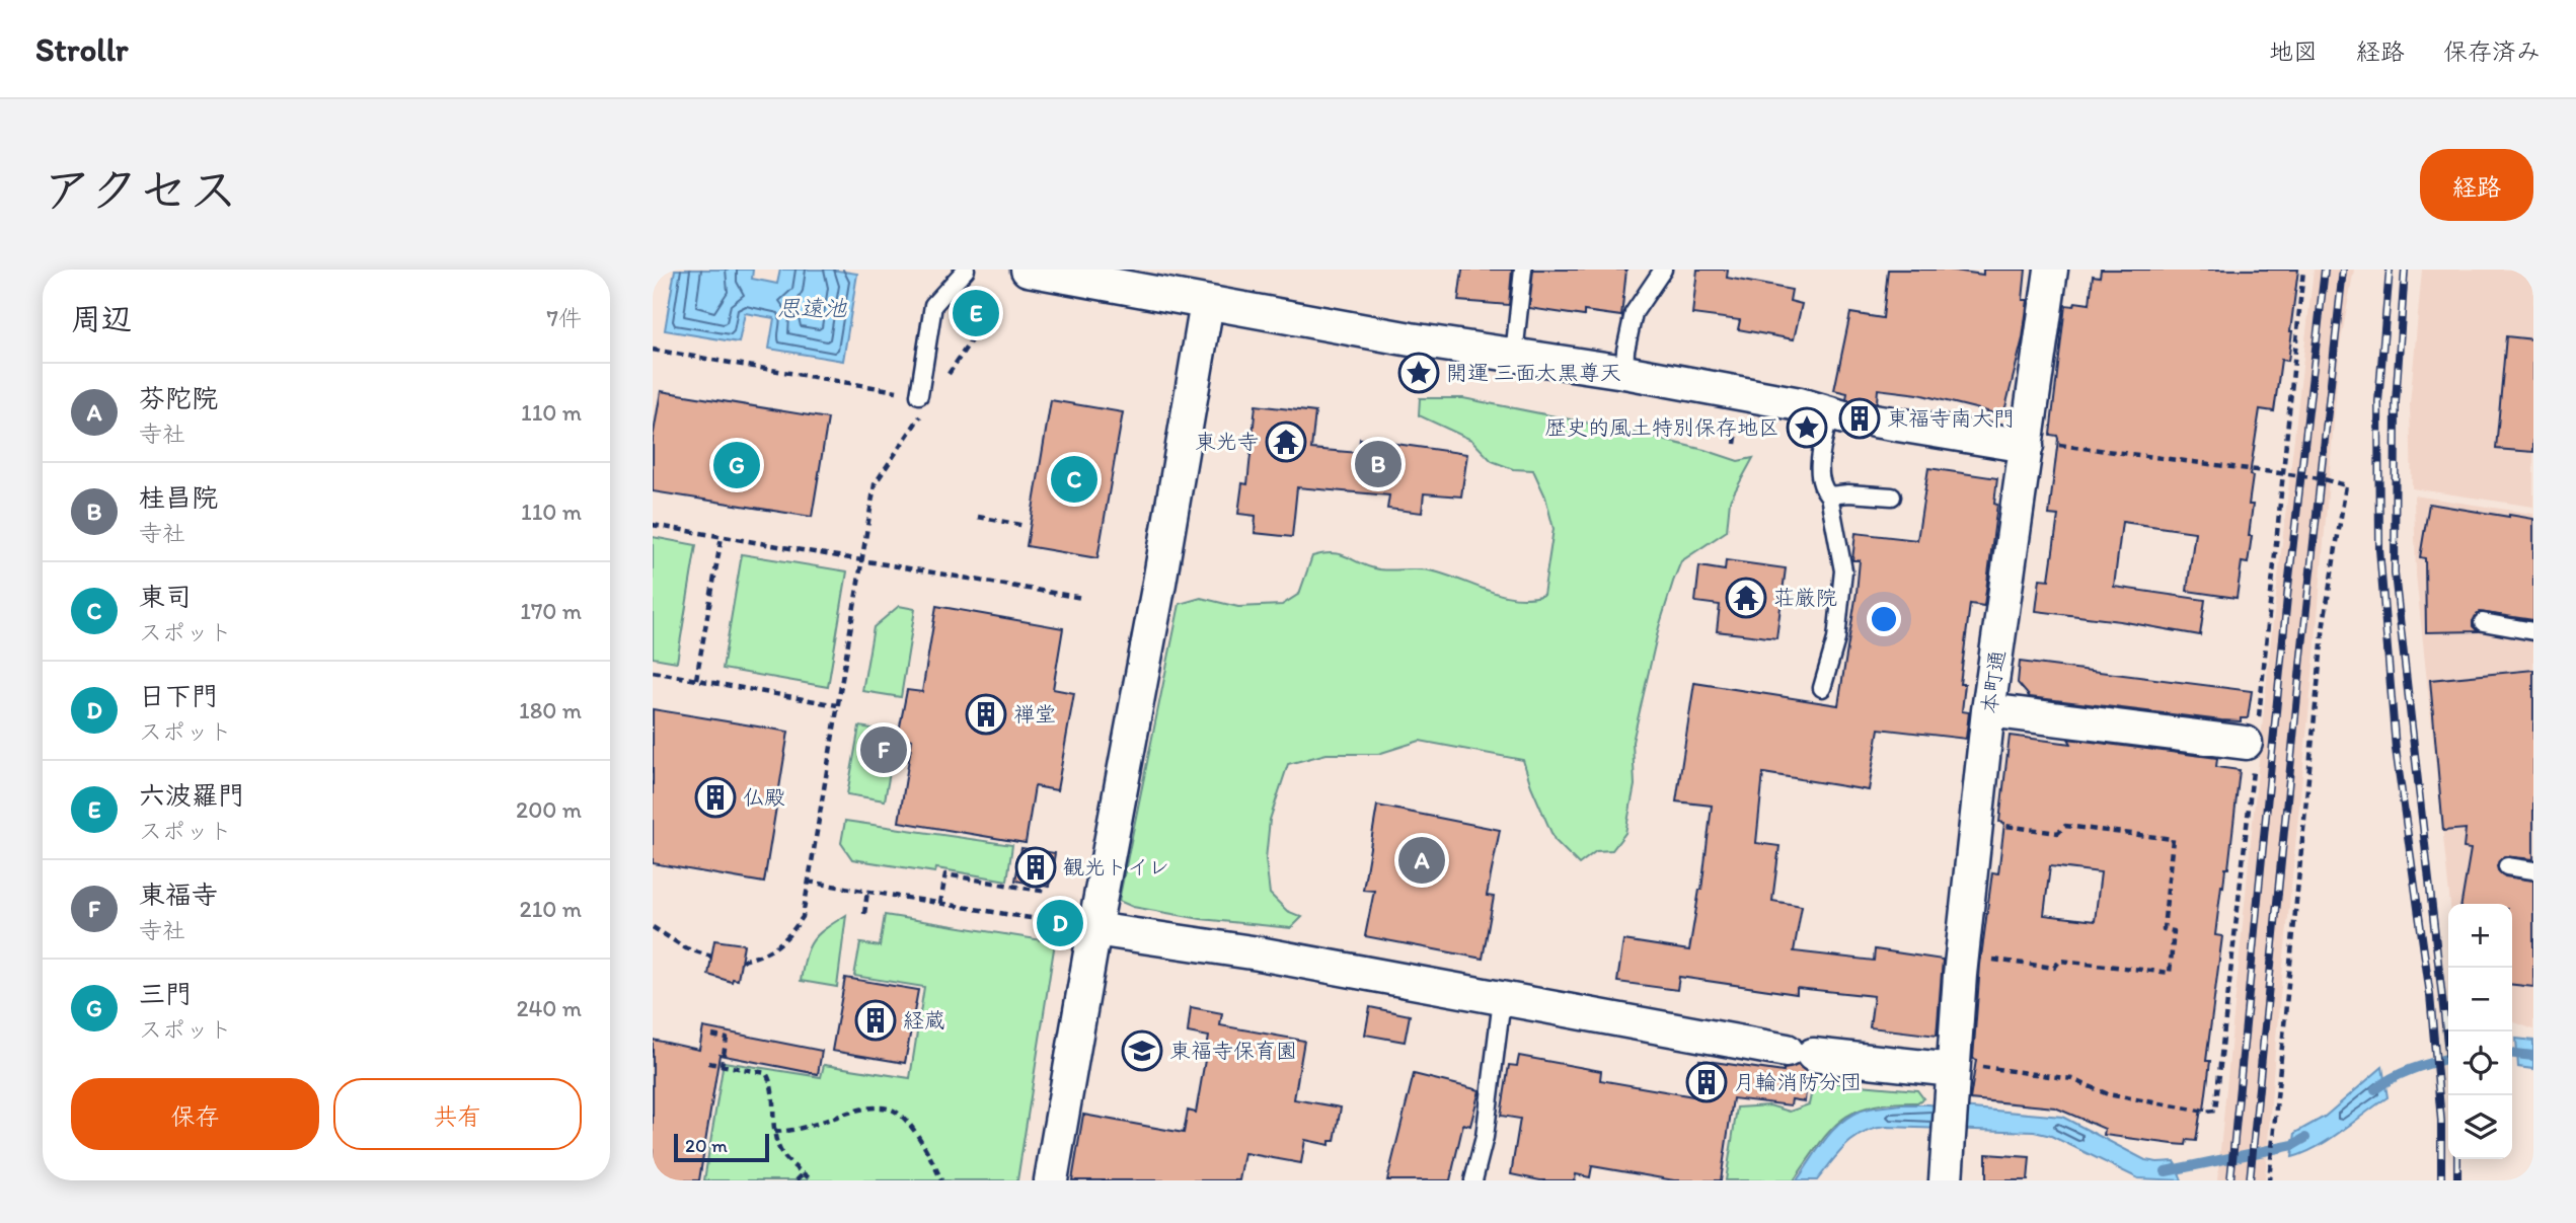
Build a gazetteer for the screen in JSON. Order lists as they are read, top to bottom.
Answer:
{
  "streets": {
    "street": ["本町通"]
  },
  "water": ["思遠池"],
  "places": {
    "place": ["開運 三面大黒尊天", "歴史的風土特別保存地区"],
    "building": [
      "東福寺南大門",
      "禅堂",
      "仏殿",
      "観光トイレ",
      "経蔵",
      "月輪消防分団"
    ],
    "temple": ["東光寺", "荘厳院"],
    "school or university": ["東福寺保育園"]
  },
  "scale_bar": "20 m",
  "page": {
    "header": "Strollr",
    "nav": ["地図", "経路", "保存済み"],
    "title": "アクセス",
    "buttons": [
      "経路",
      ["保存", "共有"]
    ],
    "heading": ["周辺", "7件"],
    "pins": [
      "E",
      "B",
      "G",
      "C",
      "F",
      "A",
      "D"
    ],
    "list": [
      {
        "mark": "A",
        "name": "芬陀院",
        "note": "寺社",
        "value": "110 m"
      },
      {
        "mark": "B",
        "name": "桂昌院",
        "note": "寺社",
        "value": "110 m"
      },
      {
        "mark": "C",
        "name": "東司",
        "note": "スポット",
        "value": "170 m"
      },
      {
        "mark": "D",
        "name": "日下門",
        "note": "スポット",
        "value": "180 m"
      },
      {
        "mark": "E",
        "name": "六波羅門",
        "note": "スポット",
        "value": "200 m"
      },
      {
        "mark": "F",
        "name": "東福寺",
        "note": "寺社",
        "value": "210 m"
      },
      {
        "mark": "G",
        "name": "三門",
        "note": "スポット",
        "value": "240 m"
      }
    ],
    "map_buttons": ["+", "−"],
    "scale": "20 m"
  }
}
